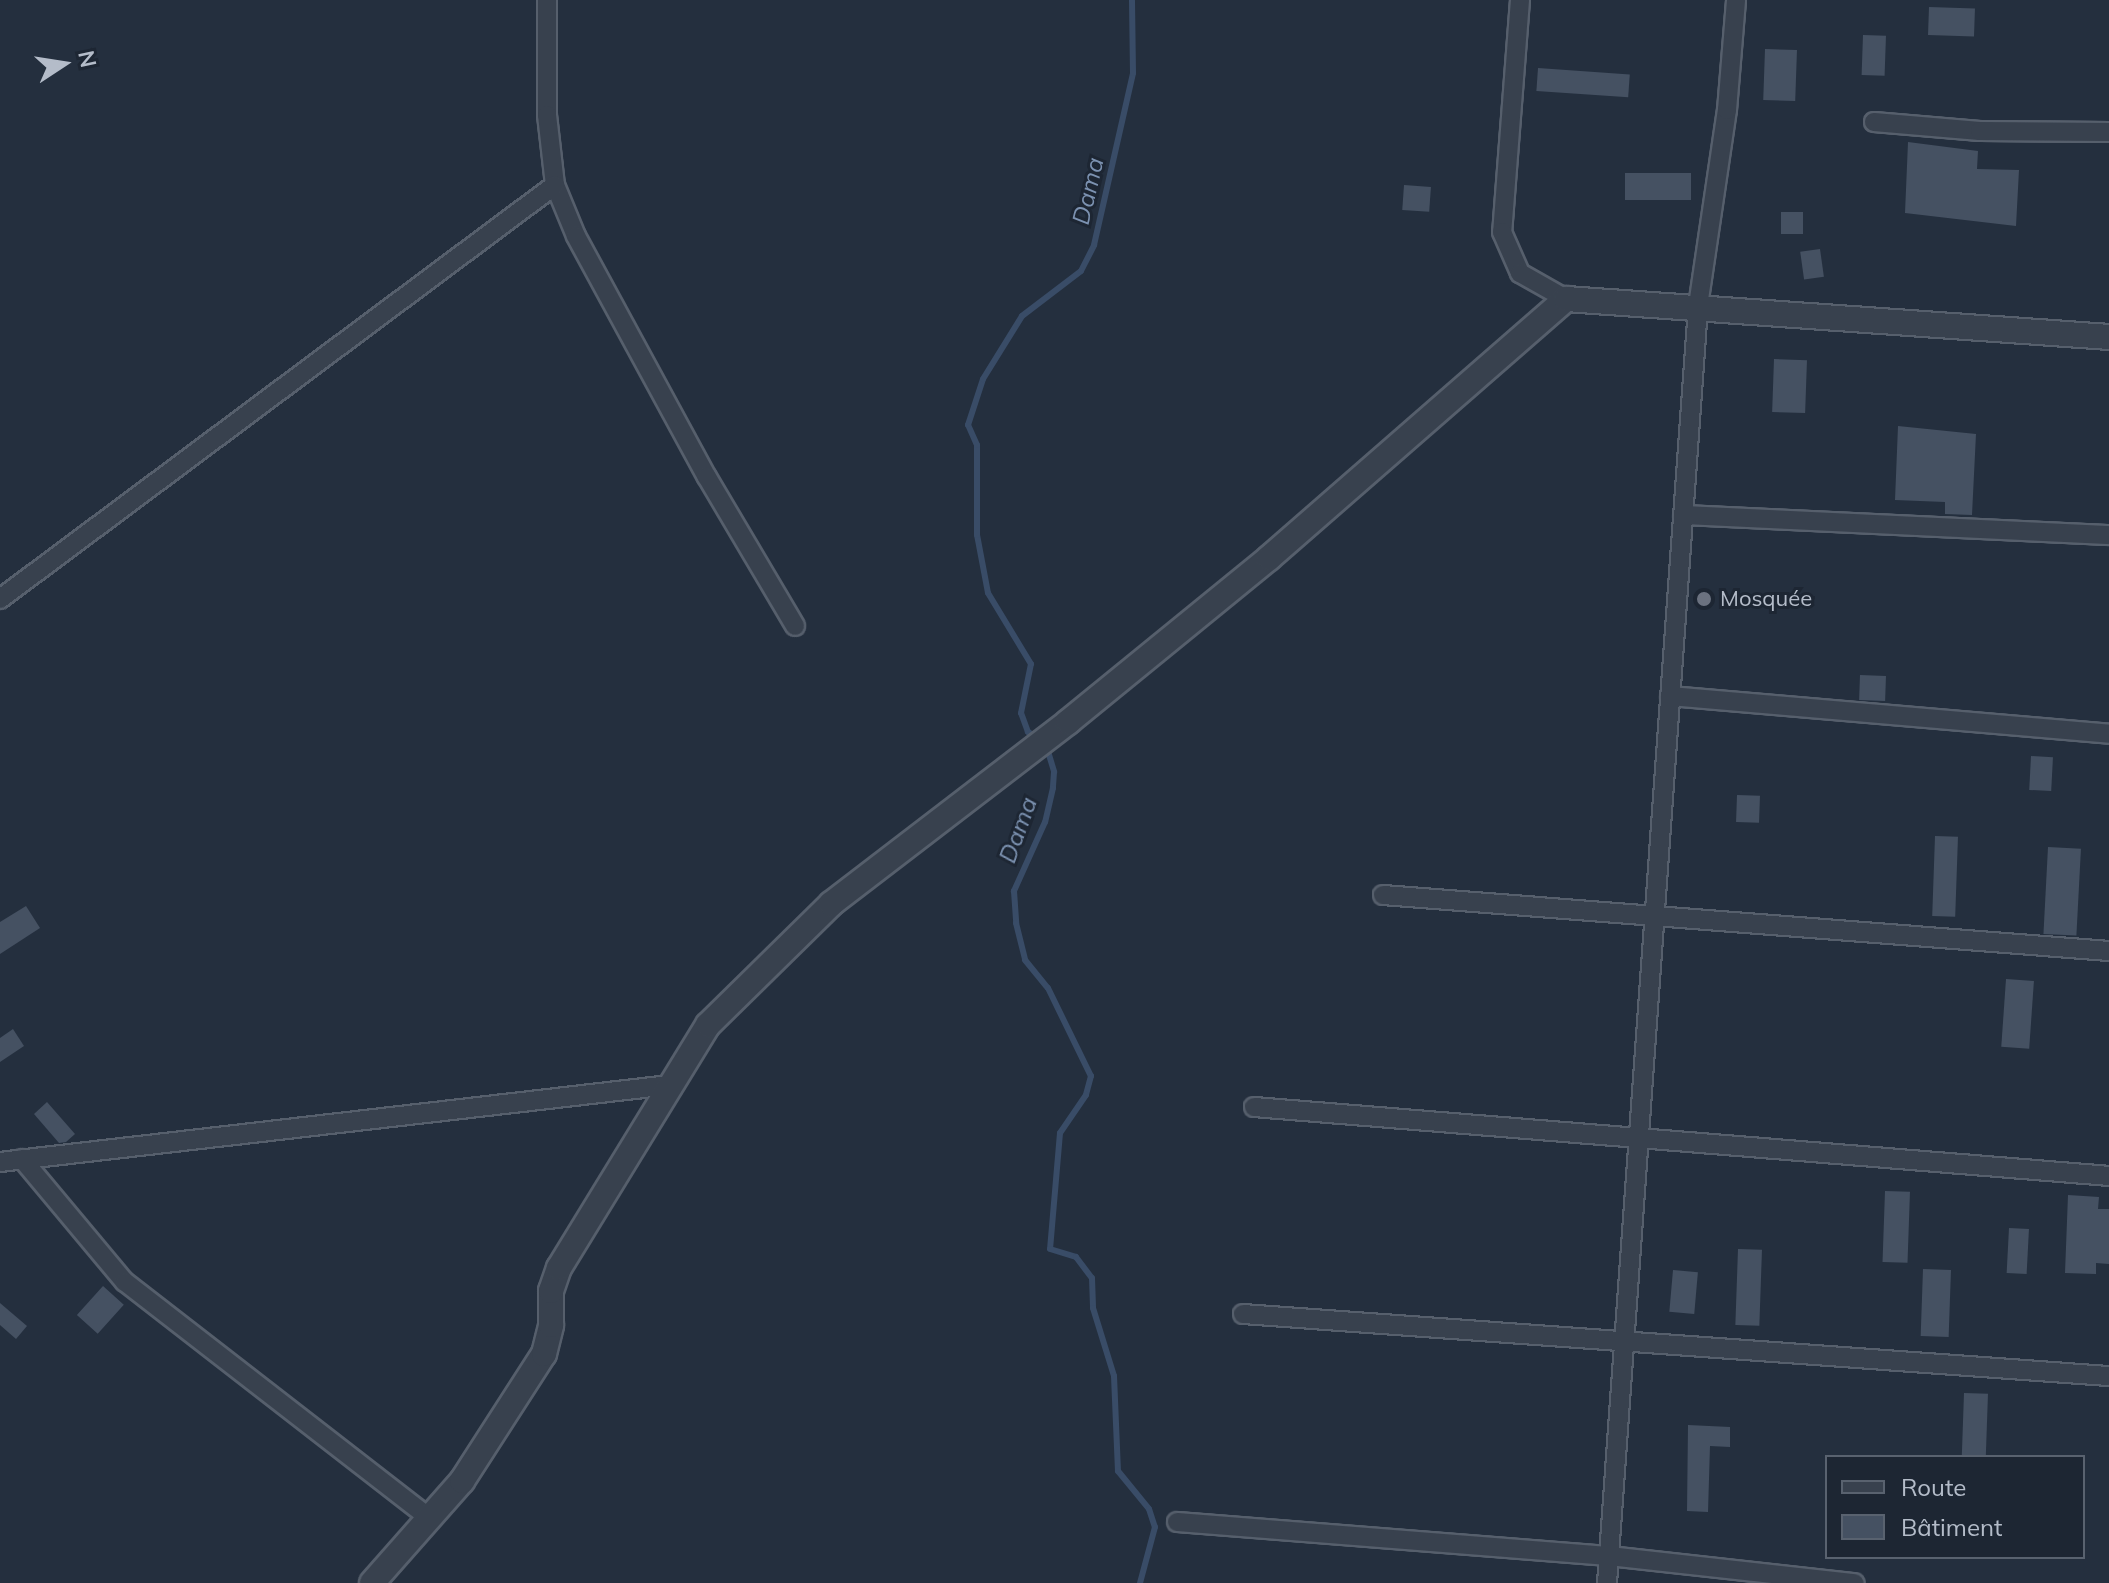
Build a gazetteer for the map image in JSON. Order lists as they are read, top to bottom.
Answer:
{
  "water": ["Dama"],
  "places": ["Mosquée"],
  "legend": ["Route", "Bâtiment"],
  "north": "right"
}
